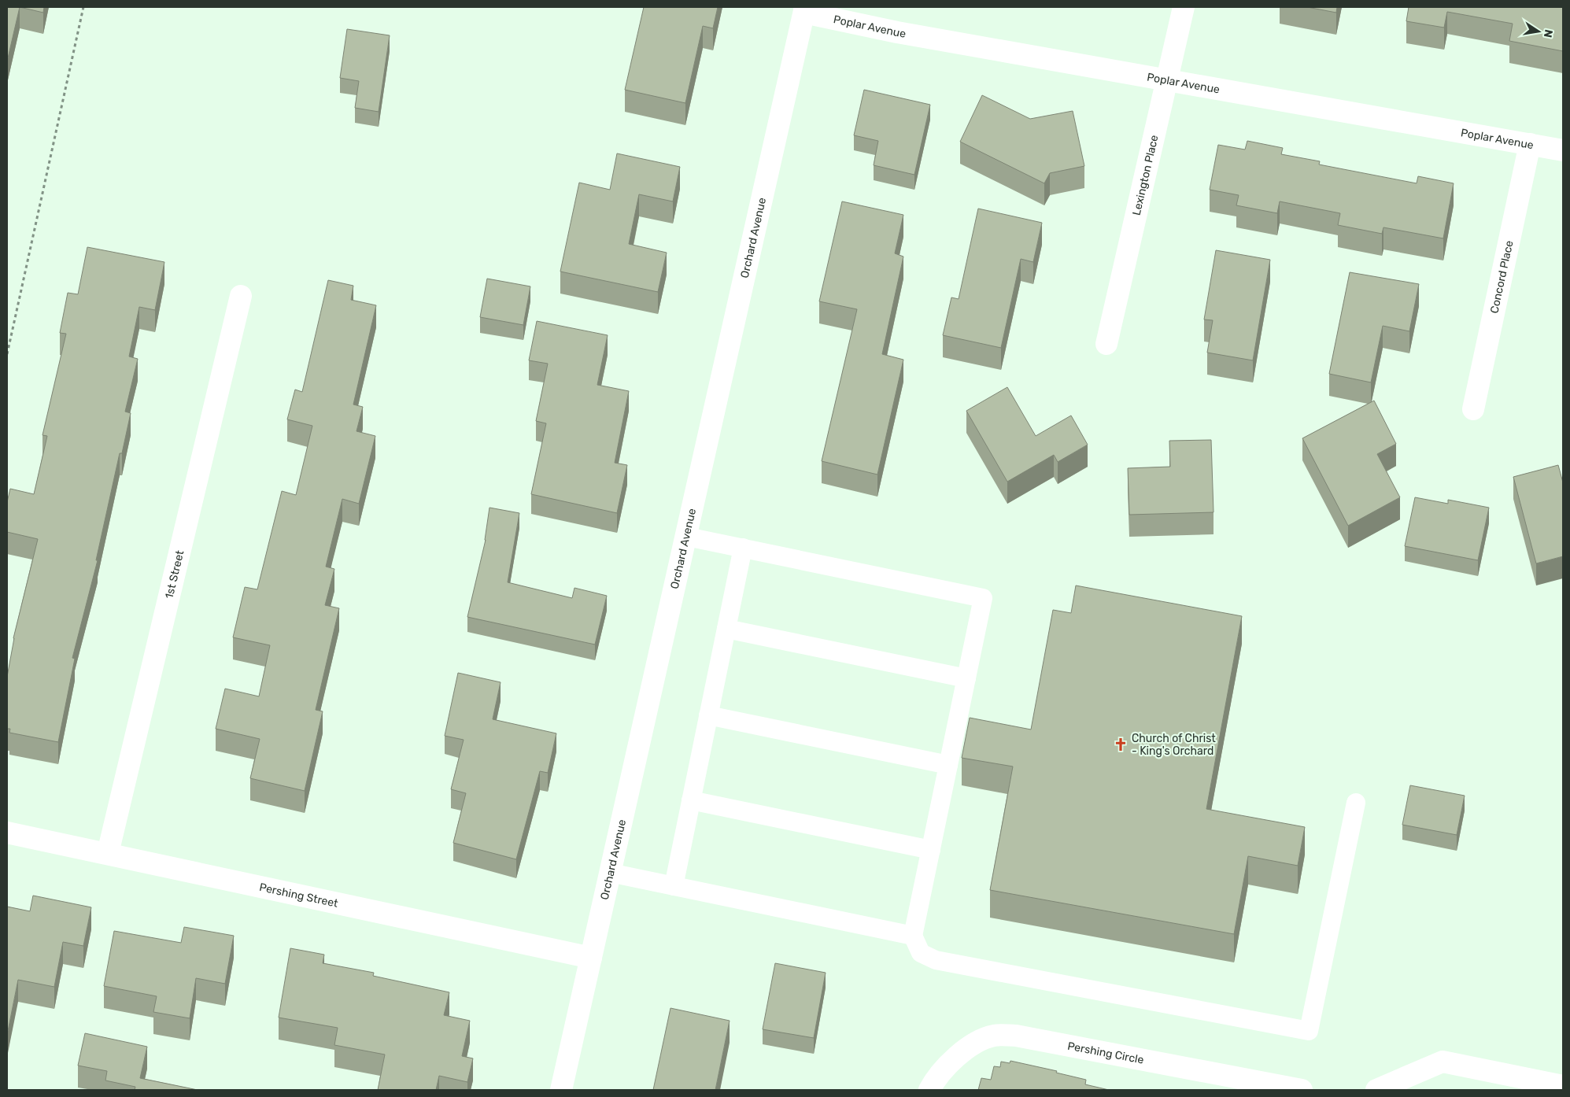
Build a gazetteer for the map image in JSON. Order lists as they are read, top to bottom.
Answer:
{
  "streets": {
    "street": [
      "Poplar Avenue",
      "Lexington Place",
      "Orchard Avenue",
      "Concord Place",
      "1st Street",
      "Pershing Street",
      "Pershing Circle"
    ]
  },
  "crossings": [
    ["Poplar Avenue", "Lexington Place"],
    ["Poplar Avenue", "Orchard Avenue"],
    ["Poplar Avenue", "Concord Place"],
    ["Orchard Avenue", "Pershing Street"],
    ["1st Street", "Pershing Street"]
  ],
  "places": {
    "church": ["Church of Christ - King's Orchard"]
  },
  "north": "right"
}
